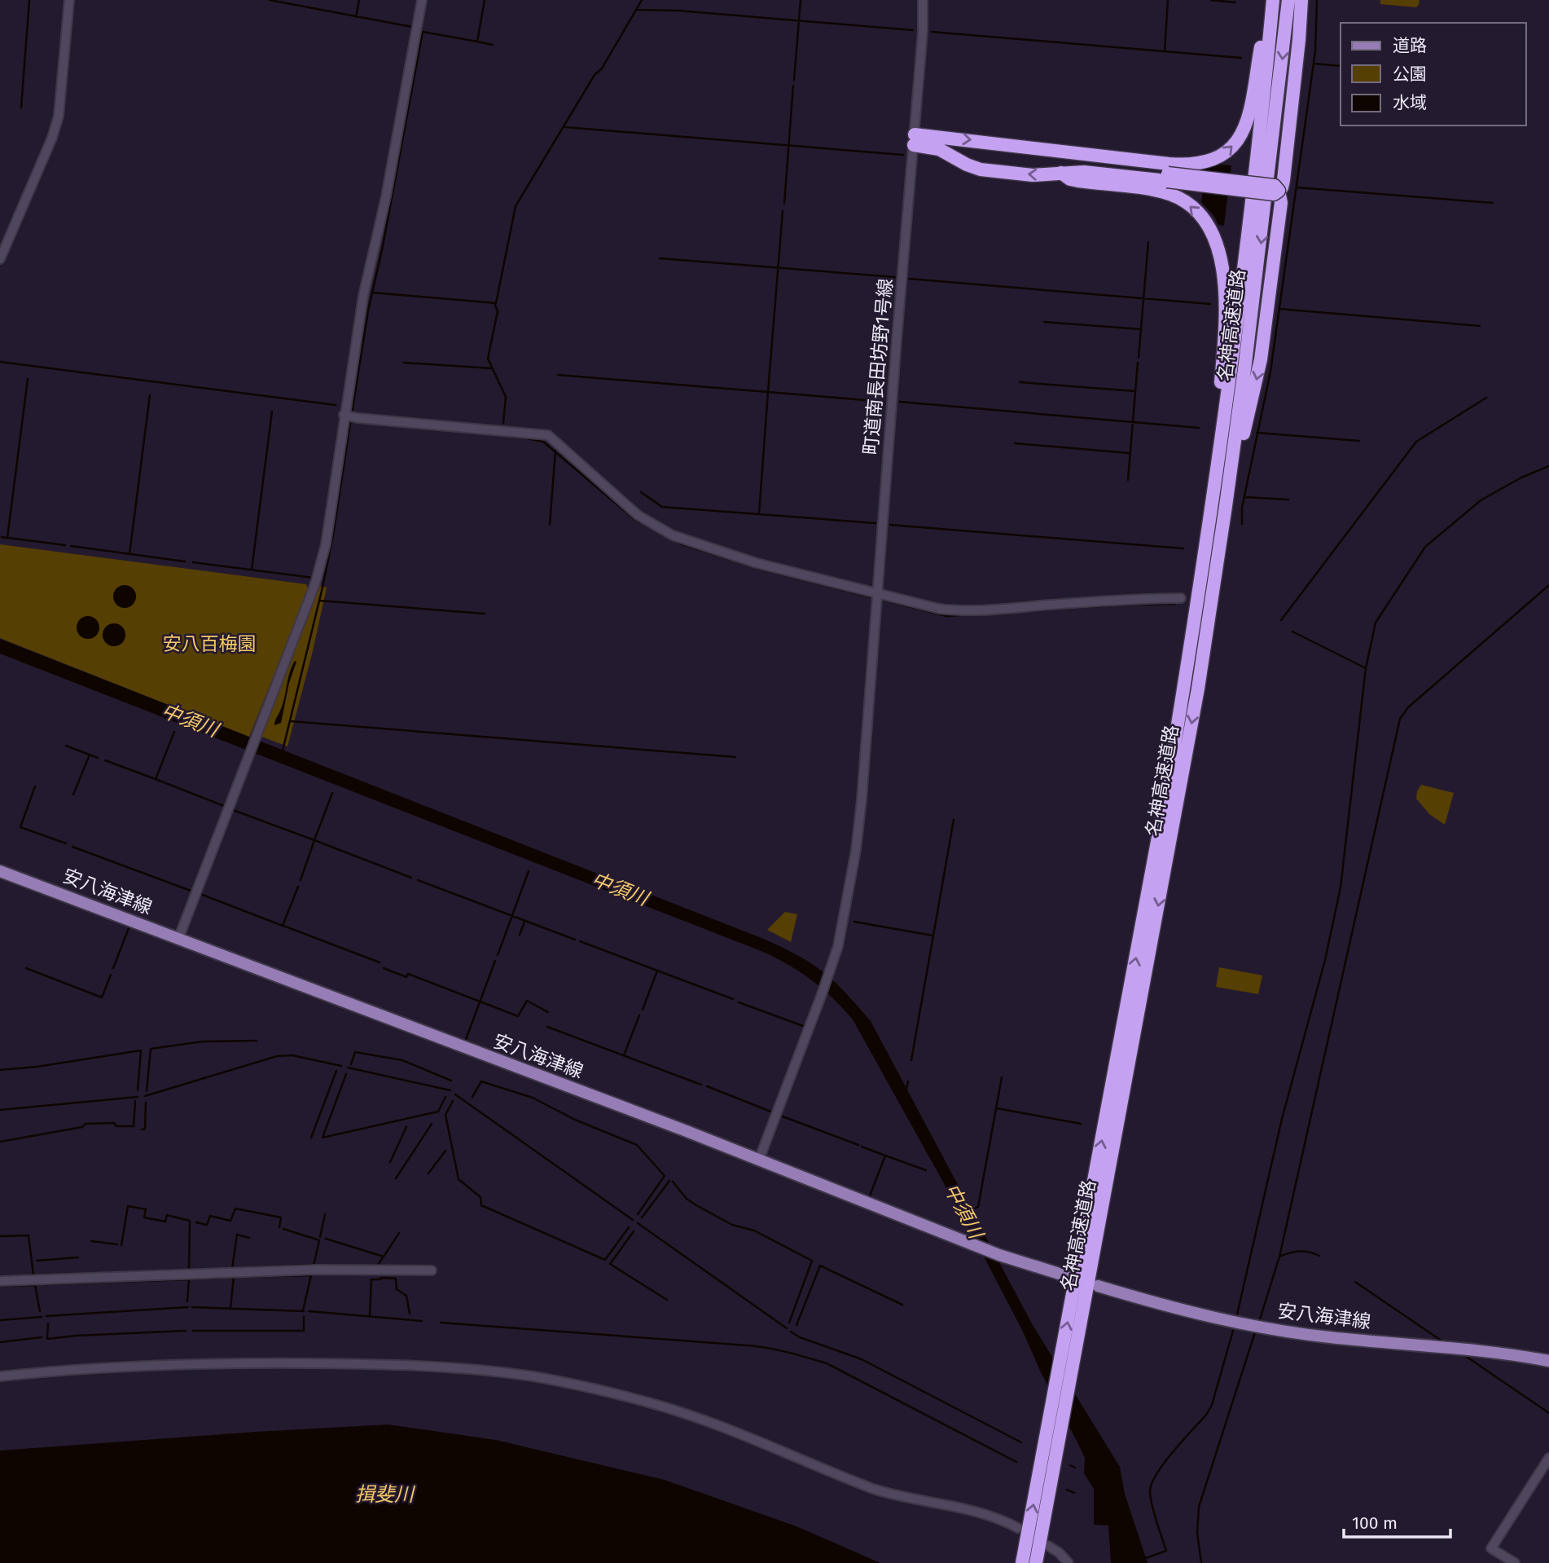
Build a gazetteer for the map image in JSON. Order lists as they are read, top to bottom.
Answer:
{
  "streets": {
    "highway": ["名神高速道路"],
    "main road": ["安八海津線"],
    "street": ["町道南長田坊野1号線"]
  },
  "crossings": [
    ["町道南長田坊野1号線", "安八海津線"]
  ],
  "water": ["中須川", "揖斐川"],
  "parks": ["安八百梅園"],
  "legend": ["道路", "公園", "水域"],
  "scale_bar": "100 m"
}
